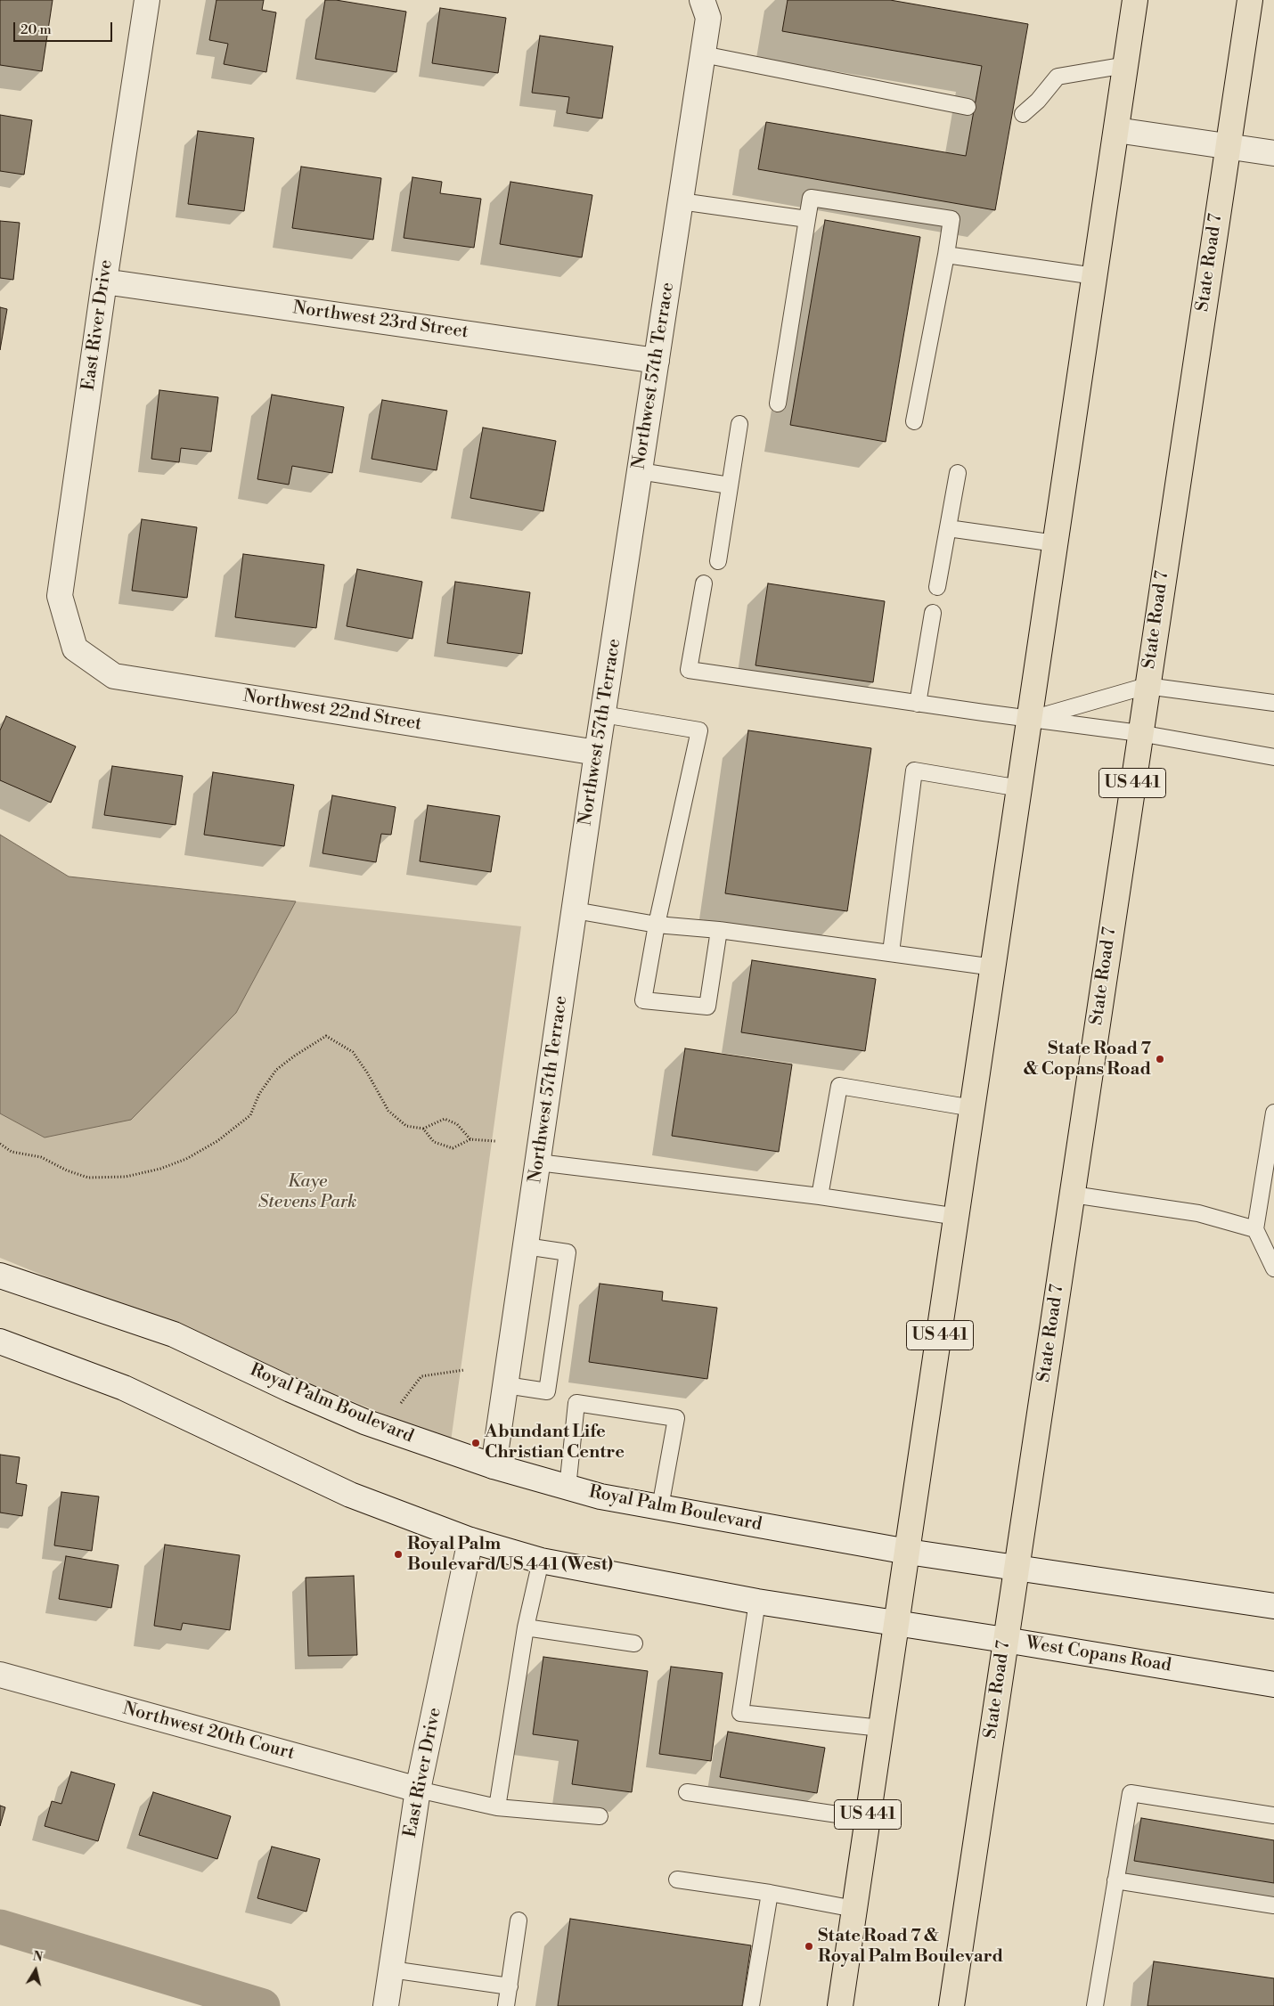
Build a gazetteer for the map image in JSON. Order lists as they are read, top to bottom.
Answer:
{
  "streets": {
    "main road": ["State Road 7", "US 441"],
    "street": [
      "Northwest 23rd Street",
      "East River Drive",
      "Northwest 57th Terrace",
      "Northwest 22nd Street",
      "Royal Palm Boulevard",
      "West Copans Road",
      "Northwest 20th Court"
    ]
  },
  "crossings": [
    ["State Road 7", "West Copans Road"],
    ["Northwest 23rd Street", "East River Drive"],
    ["Northwest 23rd Street", "Northwest 57th Terrace"],
    ["East River Drive", "Northwest 22nd Street"],
    ["East River Drive", "Northwest 20th Court"],
    ["Northwest 57th Terrace", "Northwest 22nd Street"],
    ["Northwest 57th Terrace", "Royal Palm Boulevard"],
    ["US 441", "Royal Palm Boulevard"],
    ["US 441", "West Copans Road"]
  ],
  "parks": ["Kaye Stevens Park"],
  "places": [
    "State Road 7 & Copans Road",
    "Abundant Life Christian Centre",
    "Royal Palm Boulevard/US 441 (West)",
    "State Road 7 & Royal Palm Boulevard"
  ],
  "scale_bar": "20 m",
  "north": "top"
}
